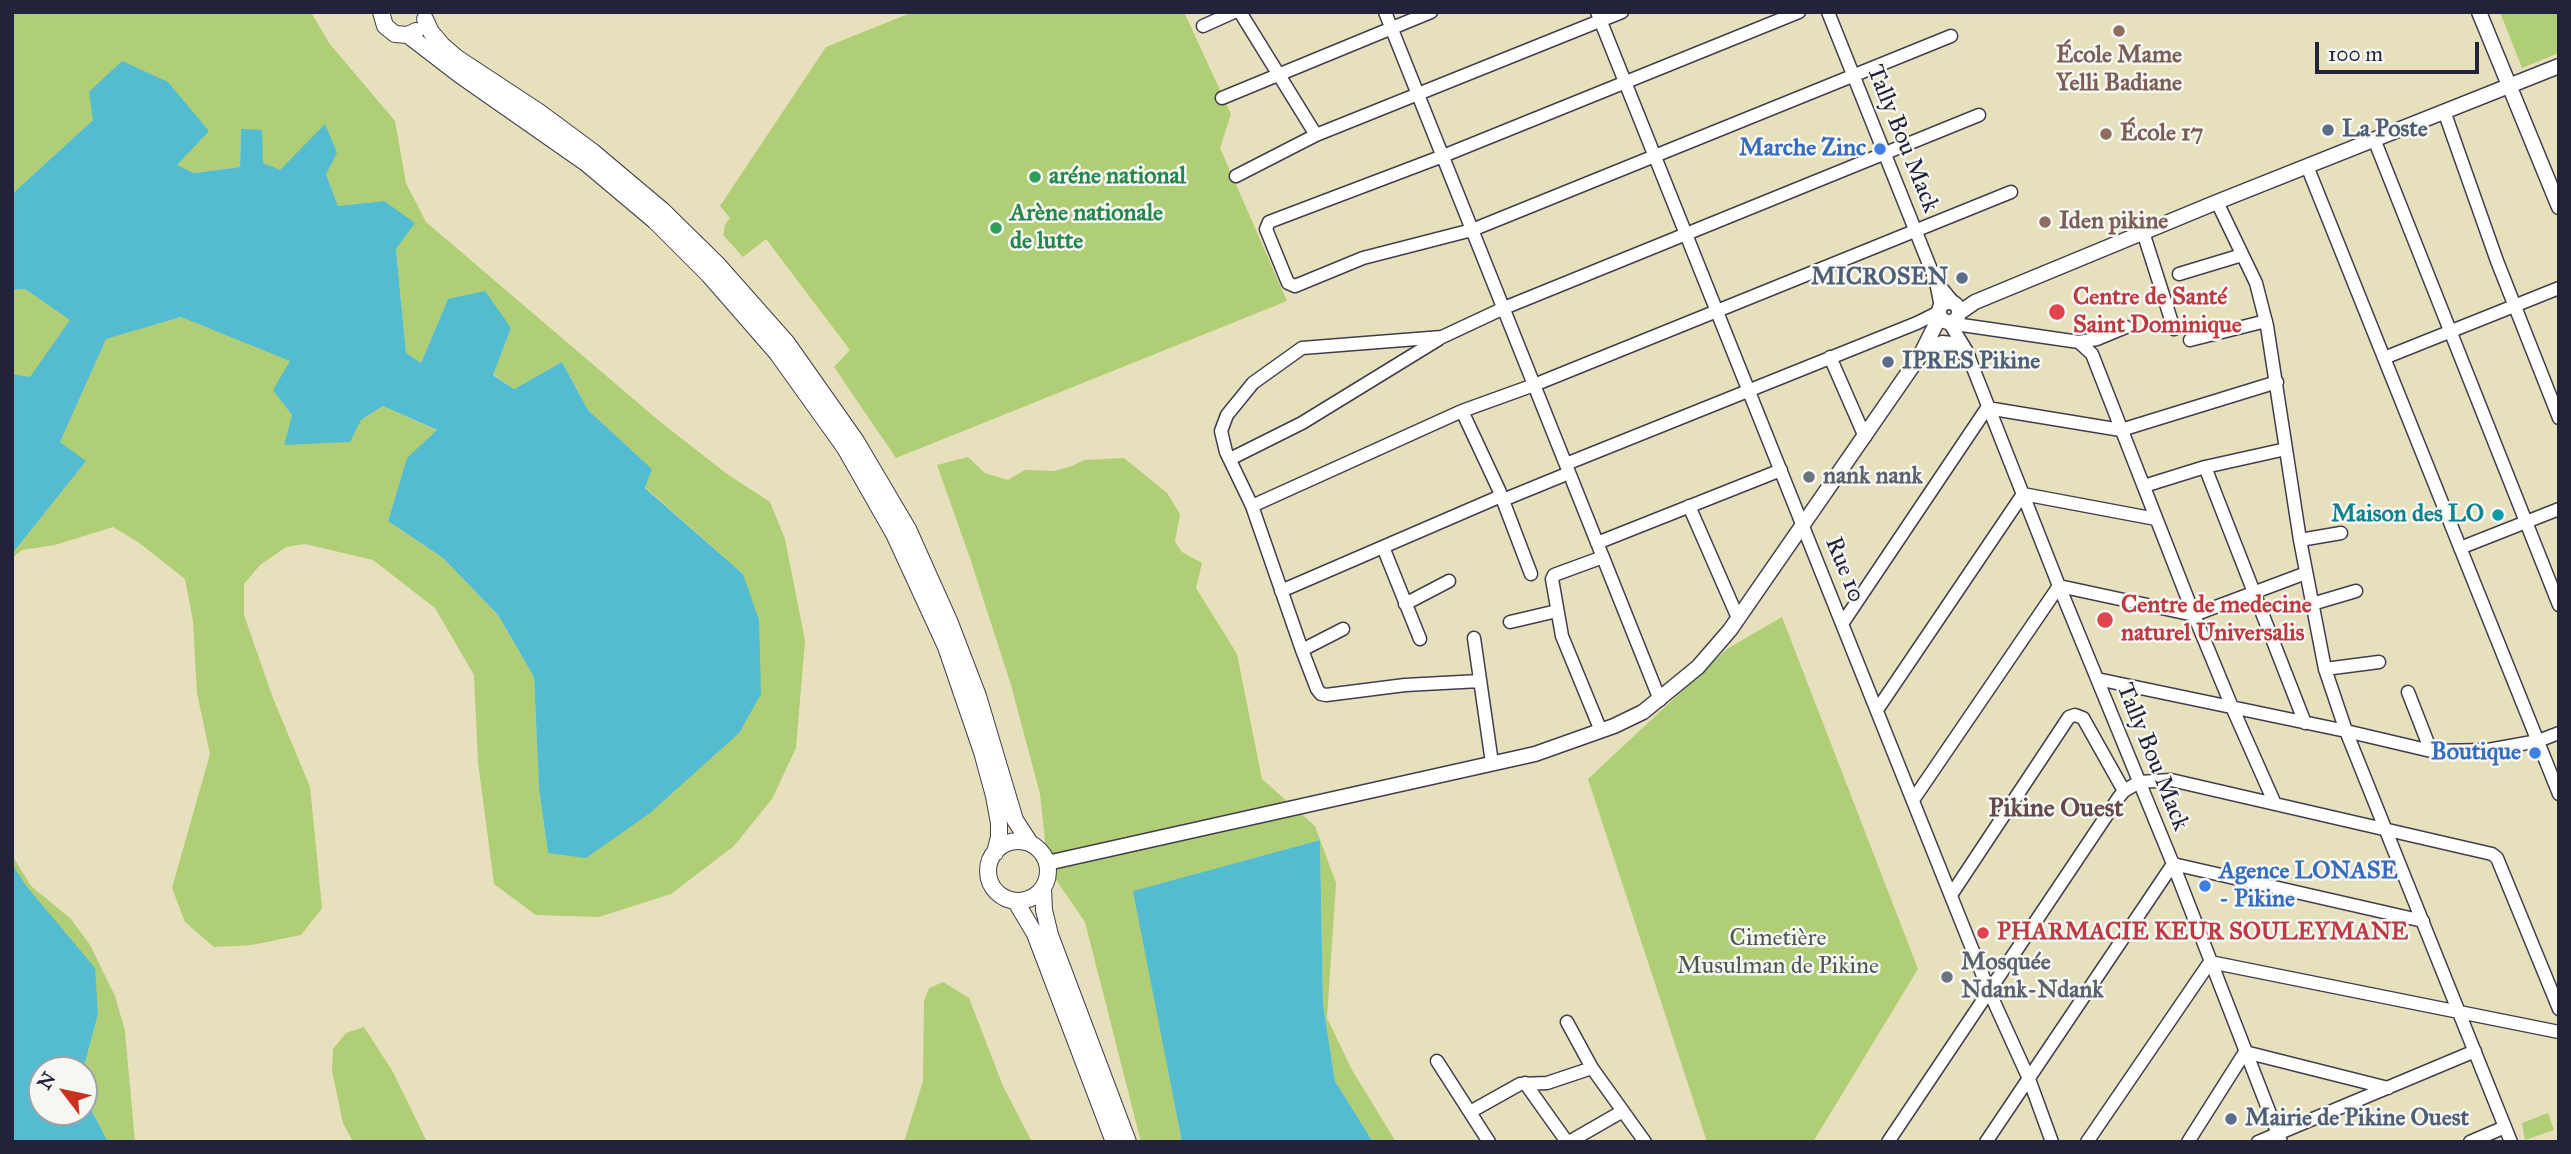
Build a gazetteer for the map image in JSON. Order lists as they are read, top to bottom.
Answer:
{
  "streets": {
    "street": ["Tally Bou Mack", "Rue 10"]
  },
  "districts": ["Pikine Ouest"],
  "parks": ["Cimetière Musulman de Pikine"],
  "places": [
    "École Mame Yelli Badiane",
    "La Poste",
    "École 17",
    "Marche Zinc",
    "aréne national",
    "Iden pikine",
    "Arène nationale de lutte",
    "MICROSEN",
    "Centre de Santé Saint Dominique",
    "IPRES Pikine",
    "nank nank",
    "Maison des LO",
    "Centre de medecine naturel Universalis",
    "Boutique",
    "Agence LONASE - Pikine",
    "PHARMACIE KEUR SOULEYMANE",
    "Mosquée Ndank-Ndank",
    "Mairie de Pikine Ouest"
  ],
  "scale_bar": "100 m",
  "north": "top left"
}
